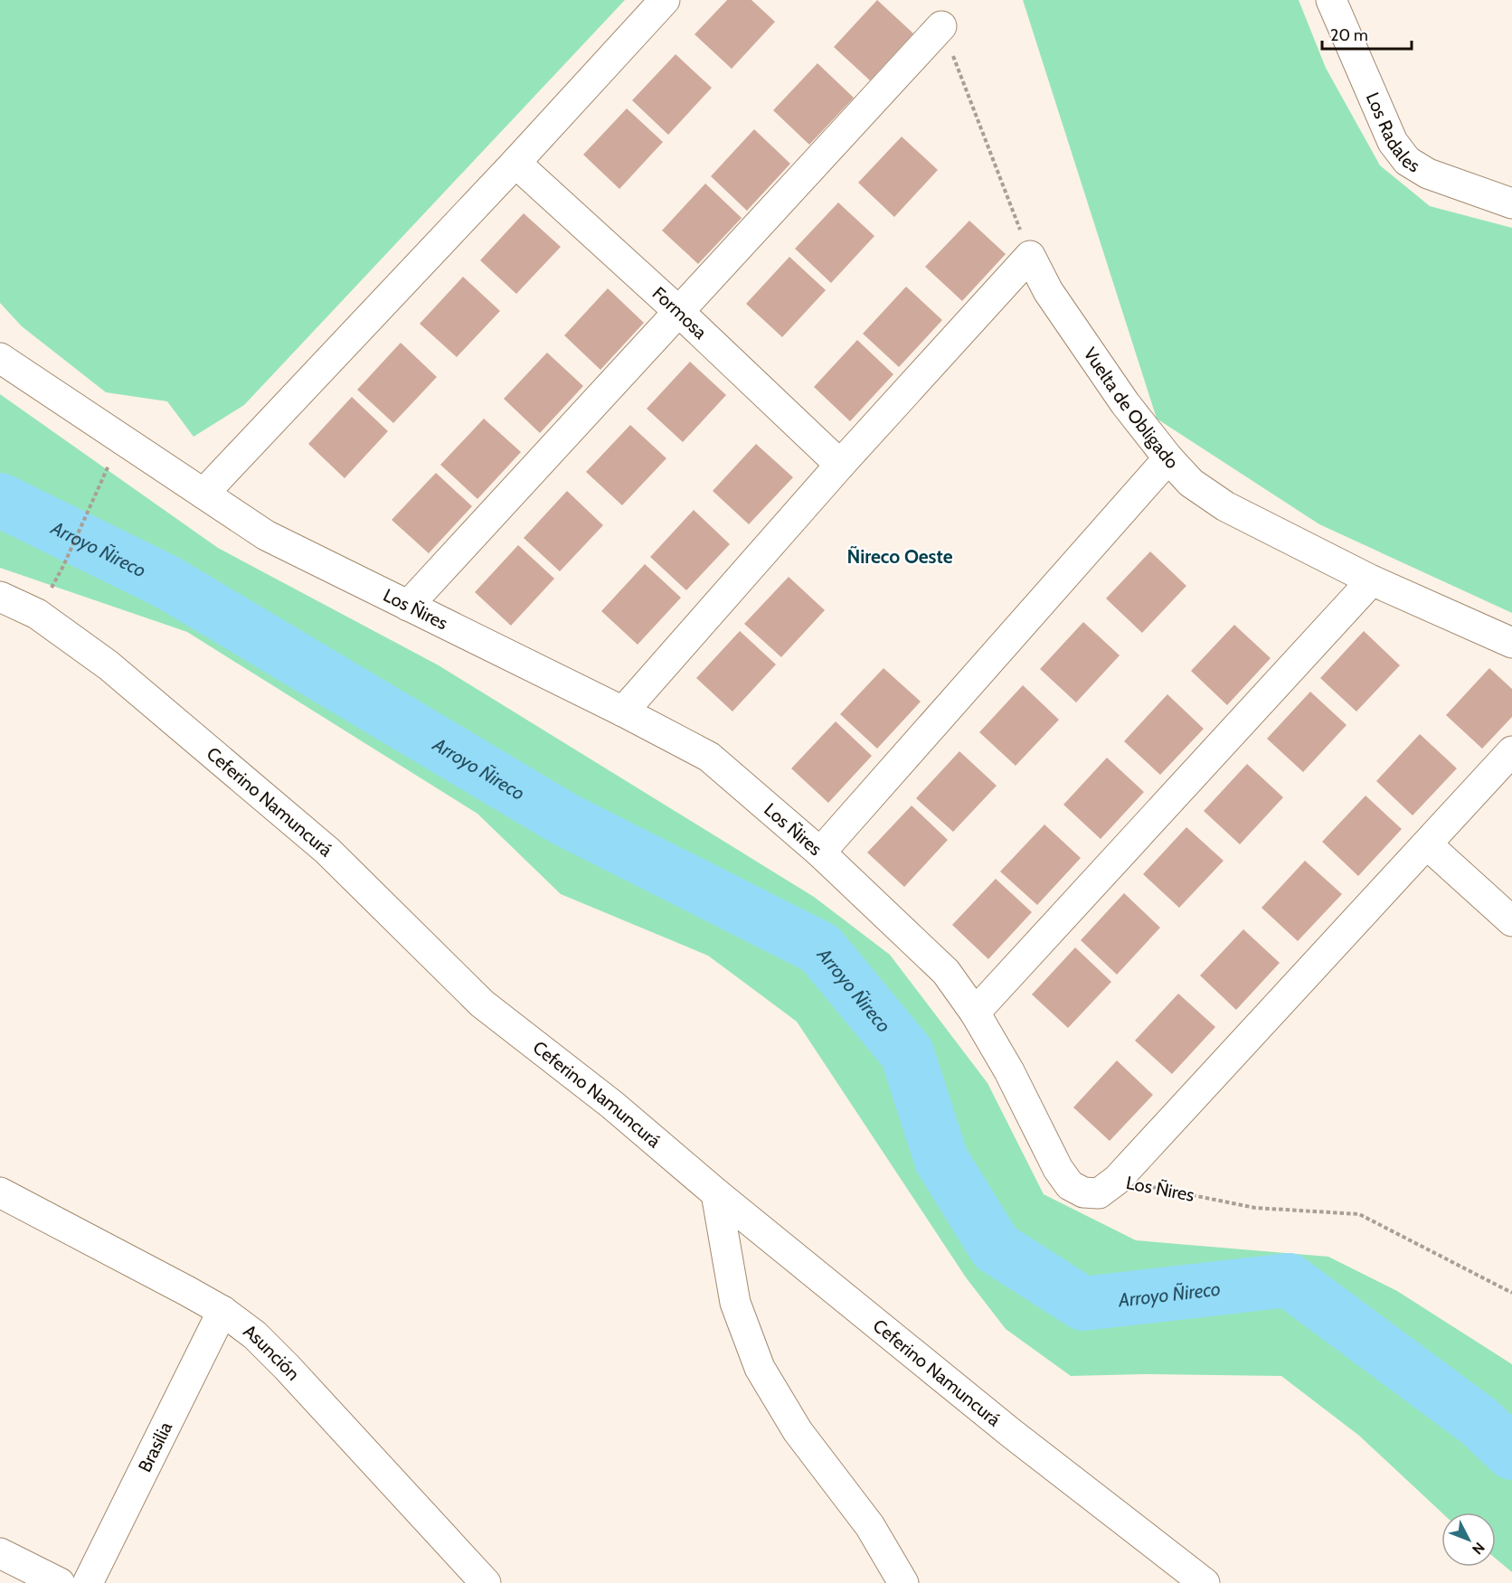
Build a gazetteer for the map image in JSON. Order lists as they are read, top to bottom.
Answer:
{
  "streets": {
    "street": [
      "Los Radales",
      "Formosa",
      "Vuelta de Obligado",
      "Los Ñires",
      "Ceferino Namuncurá",
      "Asunción",
      "Brasilia"
    ]
  },
  "crossings": [
    ["Asunción", "Brasilia"]
  ],
  "districts": ["Ñireco Oeste"],
  "water": ["Arroyo Ñireco"],
  "scale_bar": "20 m",
  "north": "bottom right"
}
